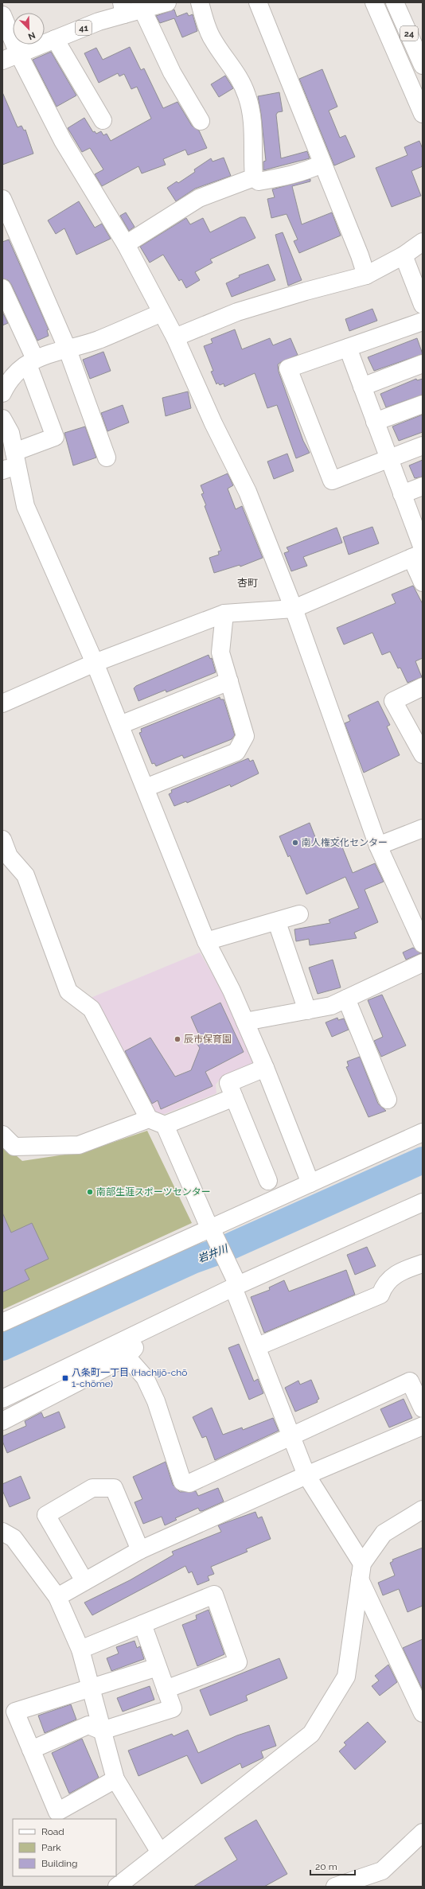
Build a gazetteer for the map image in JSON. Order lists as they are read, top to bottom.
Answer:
{
  "streets": {
    "main road": ["41", "24"]
  },
  "districts": ["杏町"],
  "water": ["岩井川"],
  "places": {
    "other": ["南人権文化センター", "辰市保育園", "南部生涯スポーツセンター"],
    "transit": ["八条町一丁目 (Hachijō-chō 1-chōme)"]
  },
  "legend": ["Road", "Park", "Building"],
  "scale_bar": "20 m",
  "north": "bottom right"
}
